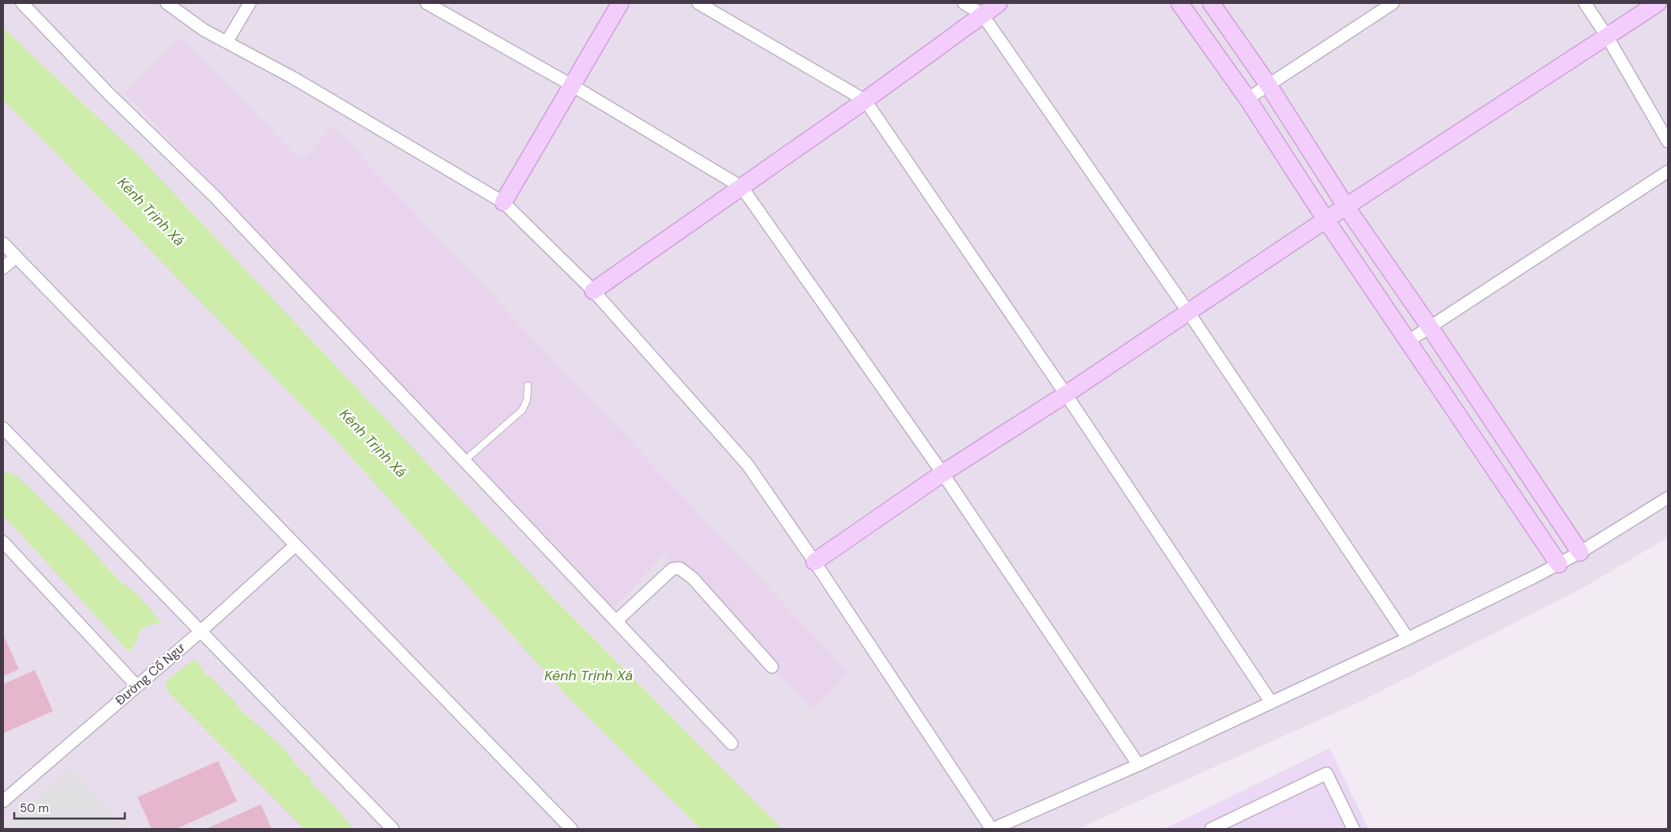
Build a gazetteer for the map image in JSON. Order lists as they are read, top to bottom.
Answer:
{
  "streets": {
    "street": ["Đường Cổ Ngư"]
  },
  "water": ["Kênh Trịnh Xá"],
  "scale_bar": "50 m"
}
